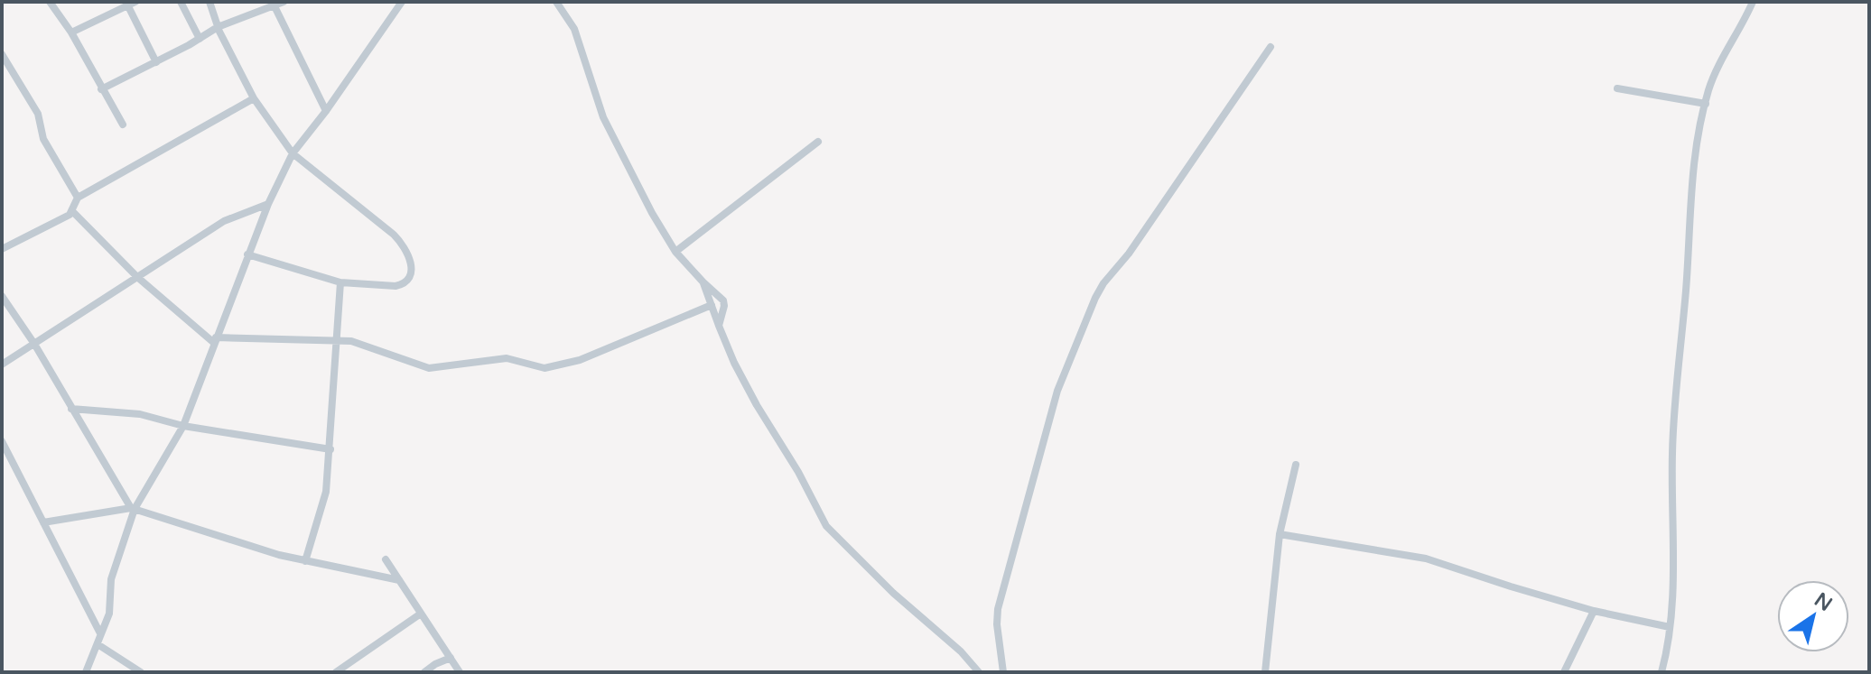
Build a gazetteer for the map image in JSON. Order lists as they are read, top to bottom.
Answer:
{
  "north": "top right"
}
